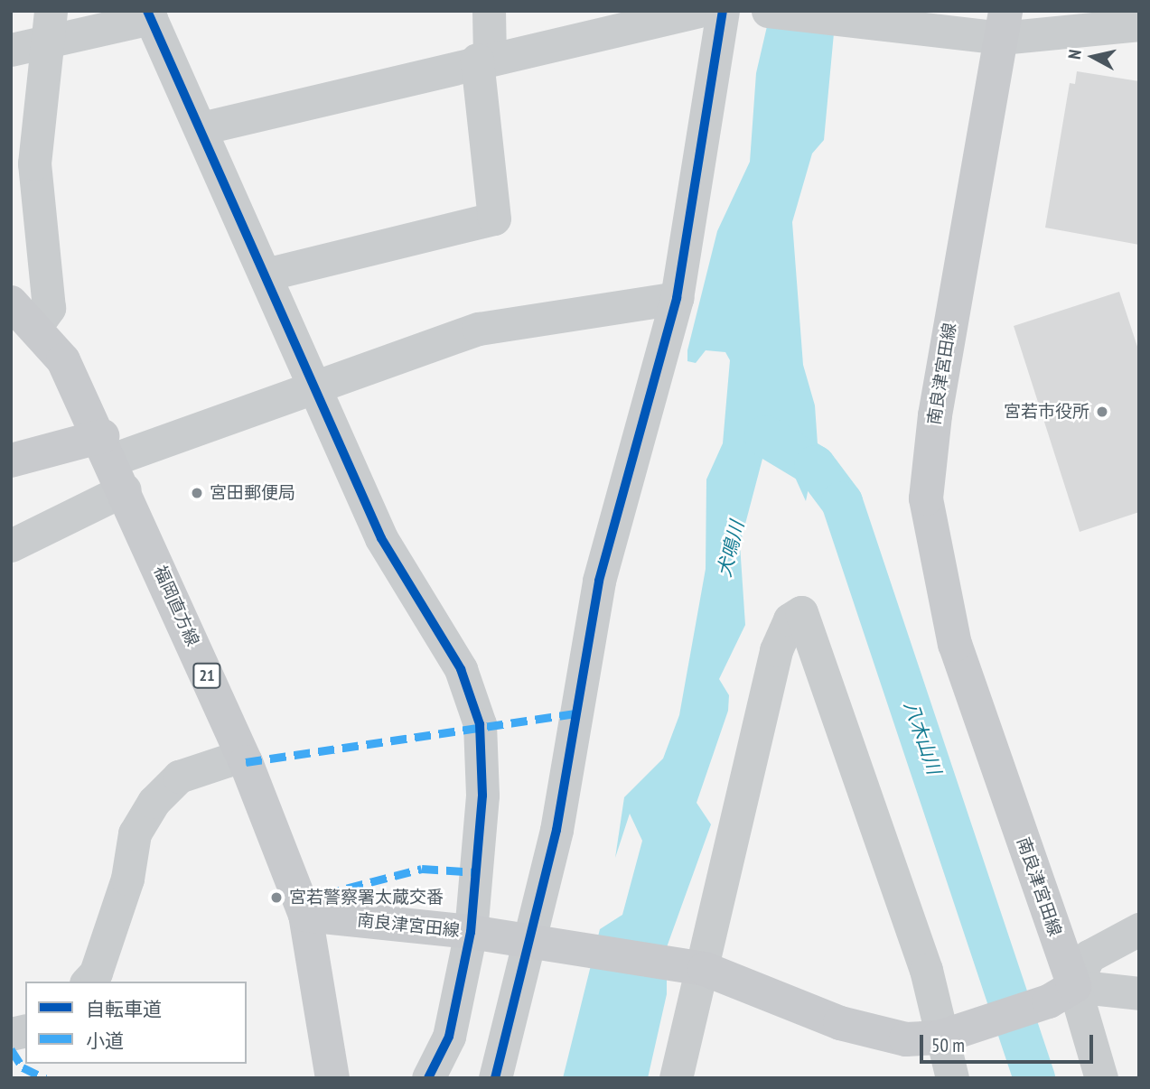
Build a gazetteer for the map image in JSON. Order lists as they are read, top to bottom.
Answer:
{
  "streets": {
    "main road": ["南良津宮田線", "福岡直方線", "21"]
  },
  "crossings": [
    ["南良津宮田線", "福岡直方線"]
  ],
  "water": ["犬鳴川", "八木山川"],
  "places": ["宮若市役所", "宮田郵便局", "宮若警察署太蔵交番"],
  "legend": ["自転車道", "小道"],
  "scale_bar": "50 m",
  "north": "left"
}
